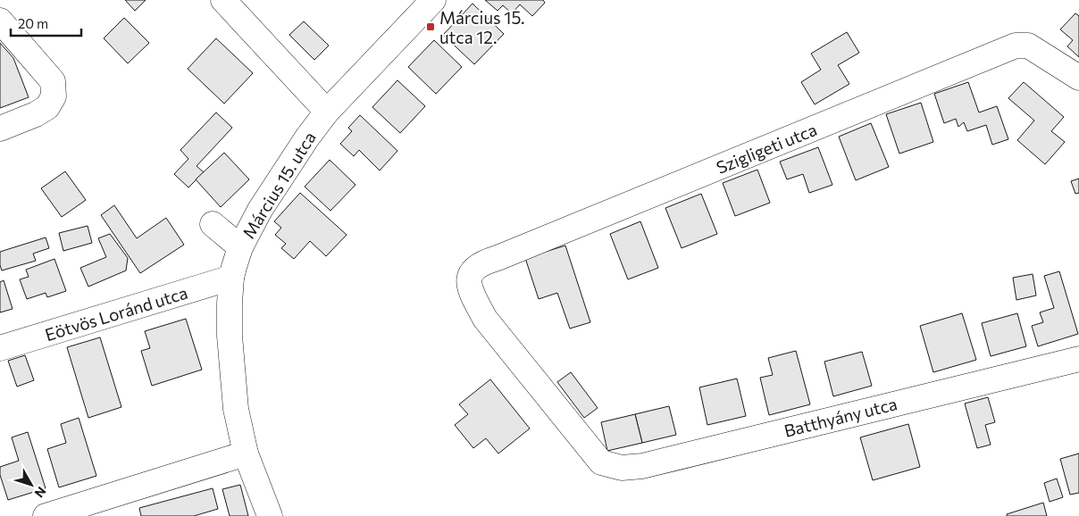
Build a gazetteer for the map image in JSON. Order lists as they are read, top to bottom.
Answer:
{
  "streets": {
    "street": [
      "Szigligeti utca",
      "Március 15. utca",
      "Eötvös Loránd utca",
      "Batthyány utca"
    ]
  },
  "crossings": [
    ["Szigligeti utca", "Batthyány utca"],
    ["Március 15. utca", "Eötvös Loránd utca"]
  ],
  "places": {
    "transit": ["Március 15. utca 12."]
  },
  "scale_bar": "20 m",
  "north": "bottom right"
}
